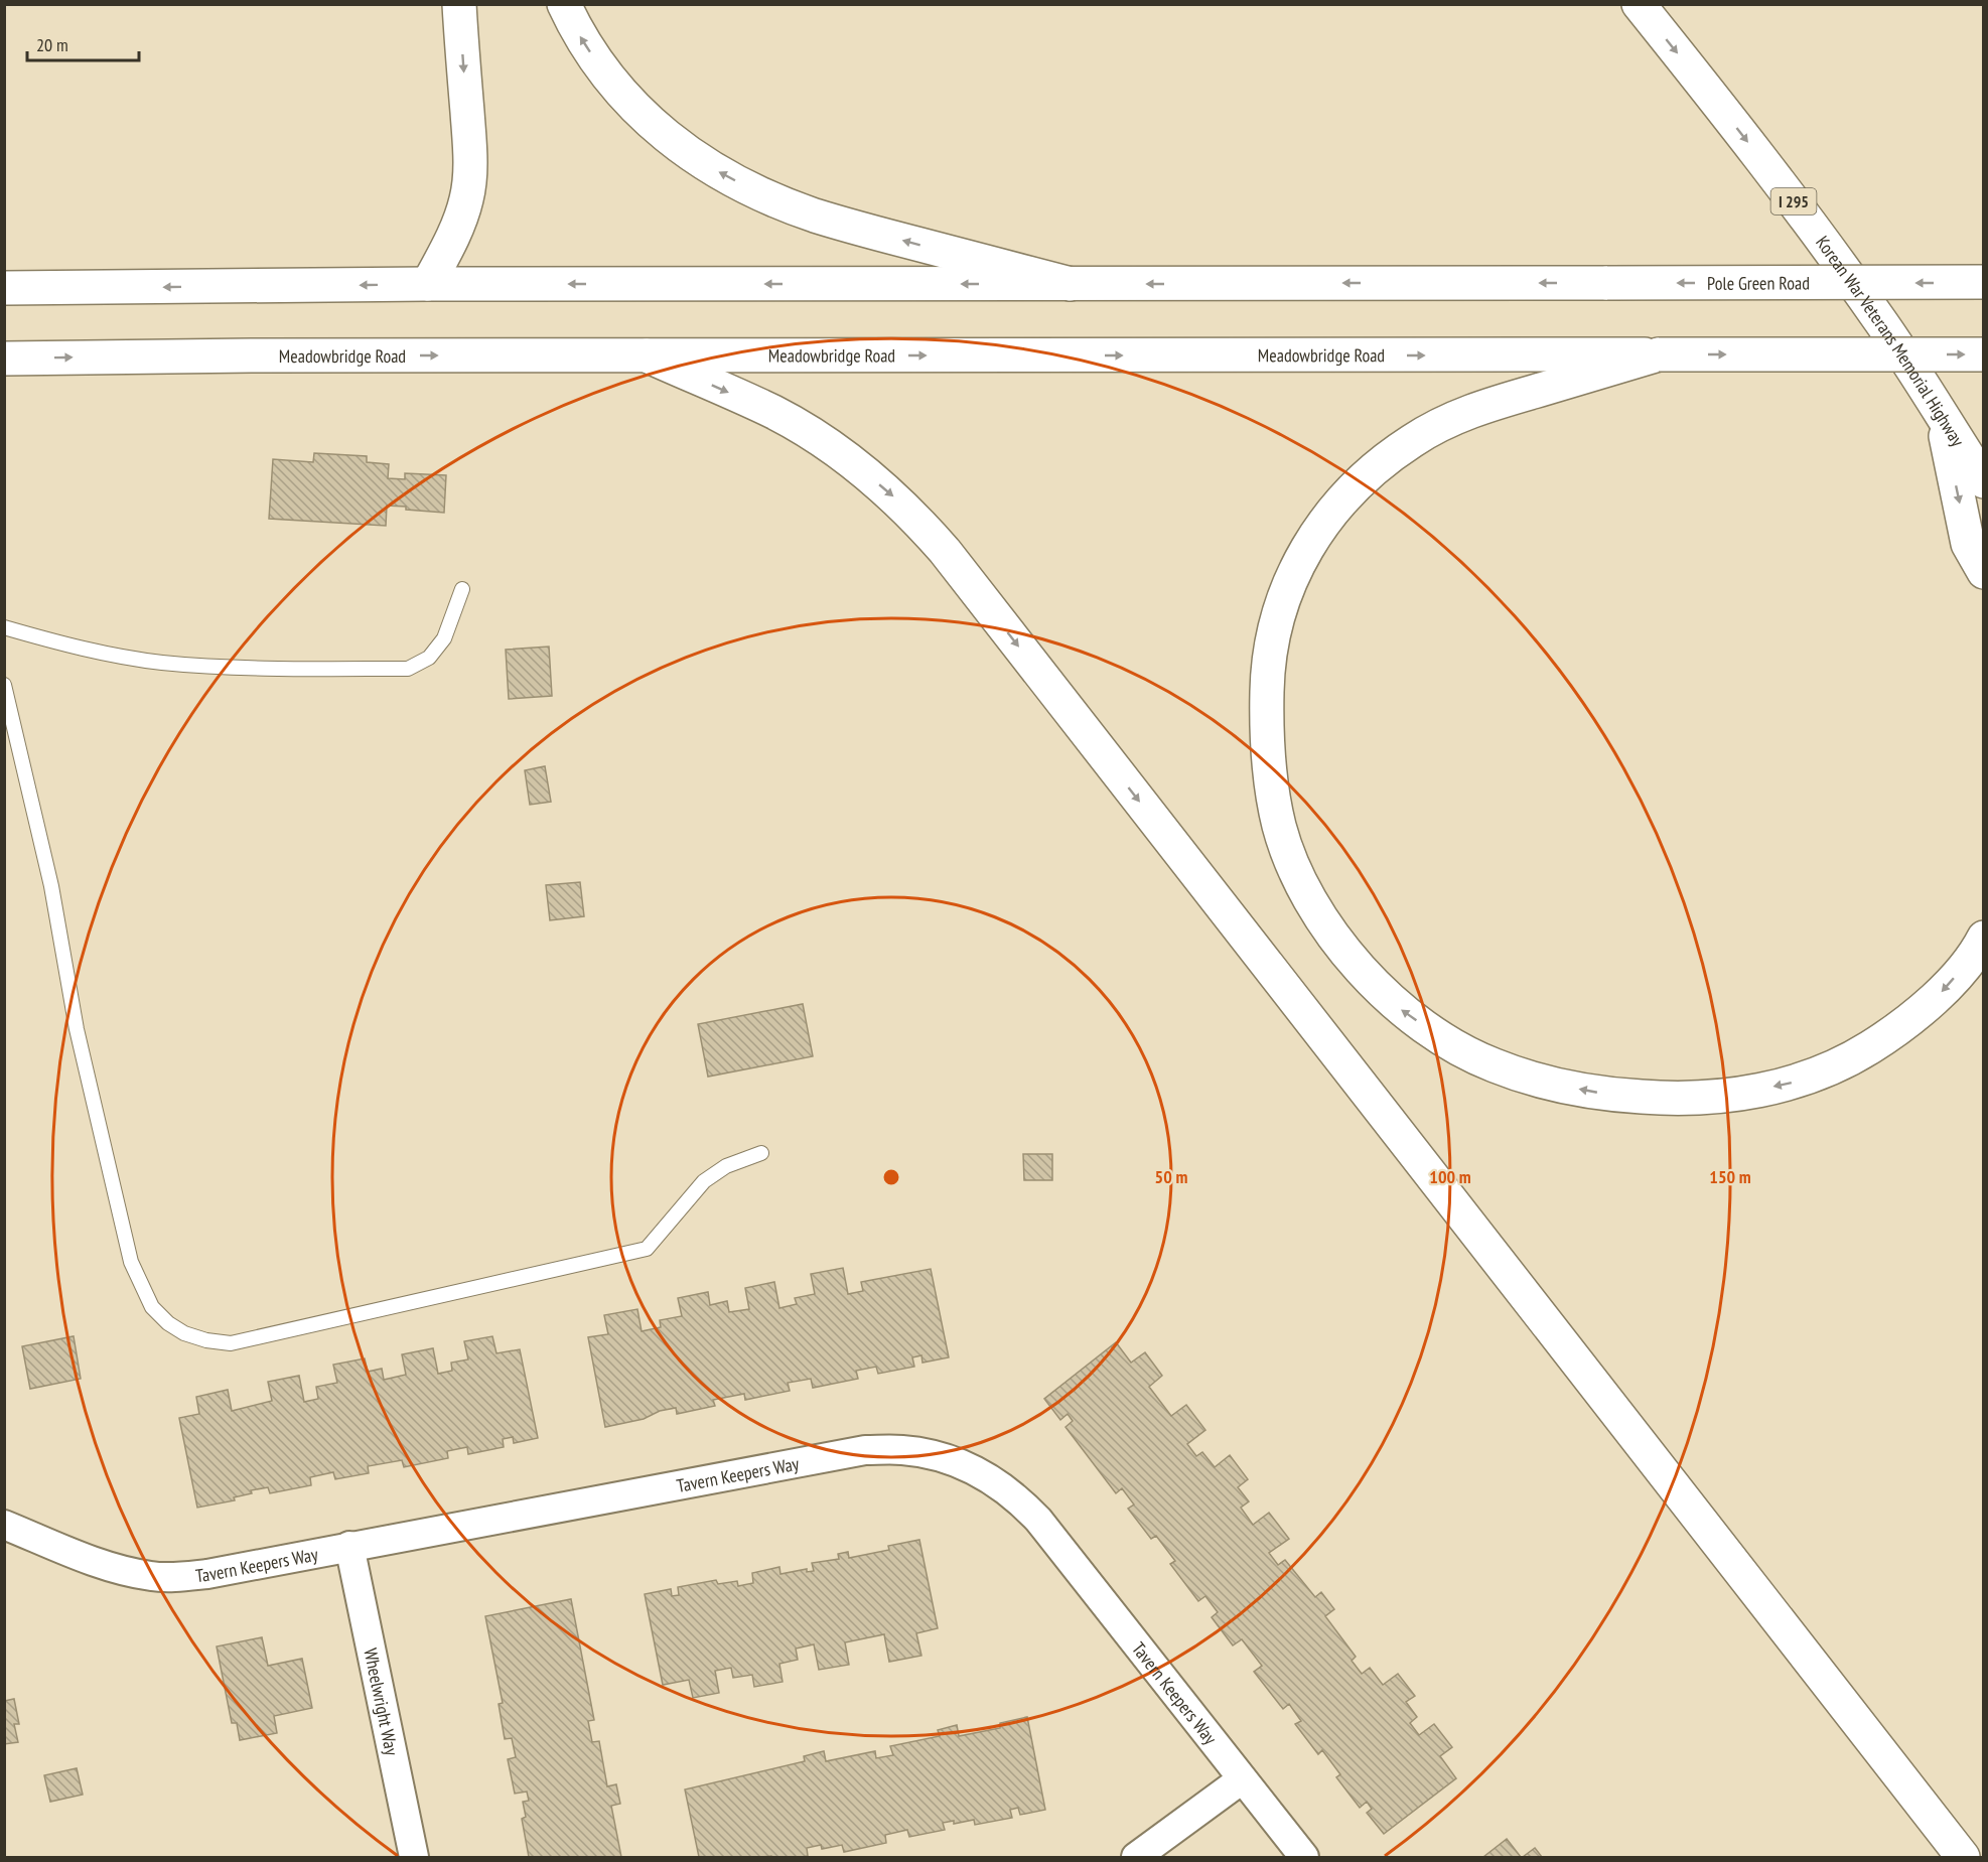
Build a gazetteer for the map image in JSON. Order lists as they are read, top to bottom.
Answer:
{
  "streets": {
    "main road": [
      "I 295",
      "Pole Green Road",
      "Korean War Veterans Memorial Highway",
      "Meadowbridge Road"
    ],
    "street": ["Tavern Keepers Way", "Wheelwright Way"]
  },
  "crossings": [
    ["Tavern Keepers Way", "Wheelwright Way"]
  ],
  "one_way": ["Korean War Veterans Memorial Highway"],
  "scale_bar": "20 m",
  "rings": ["50 m", "100 m", "150 m"]
}
